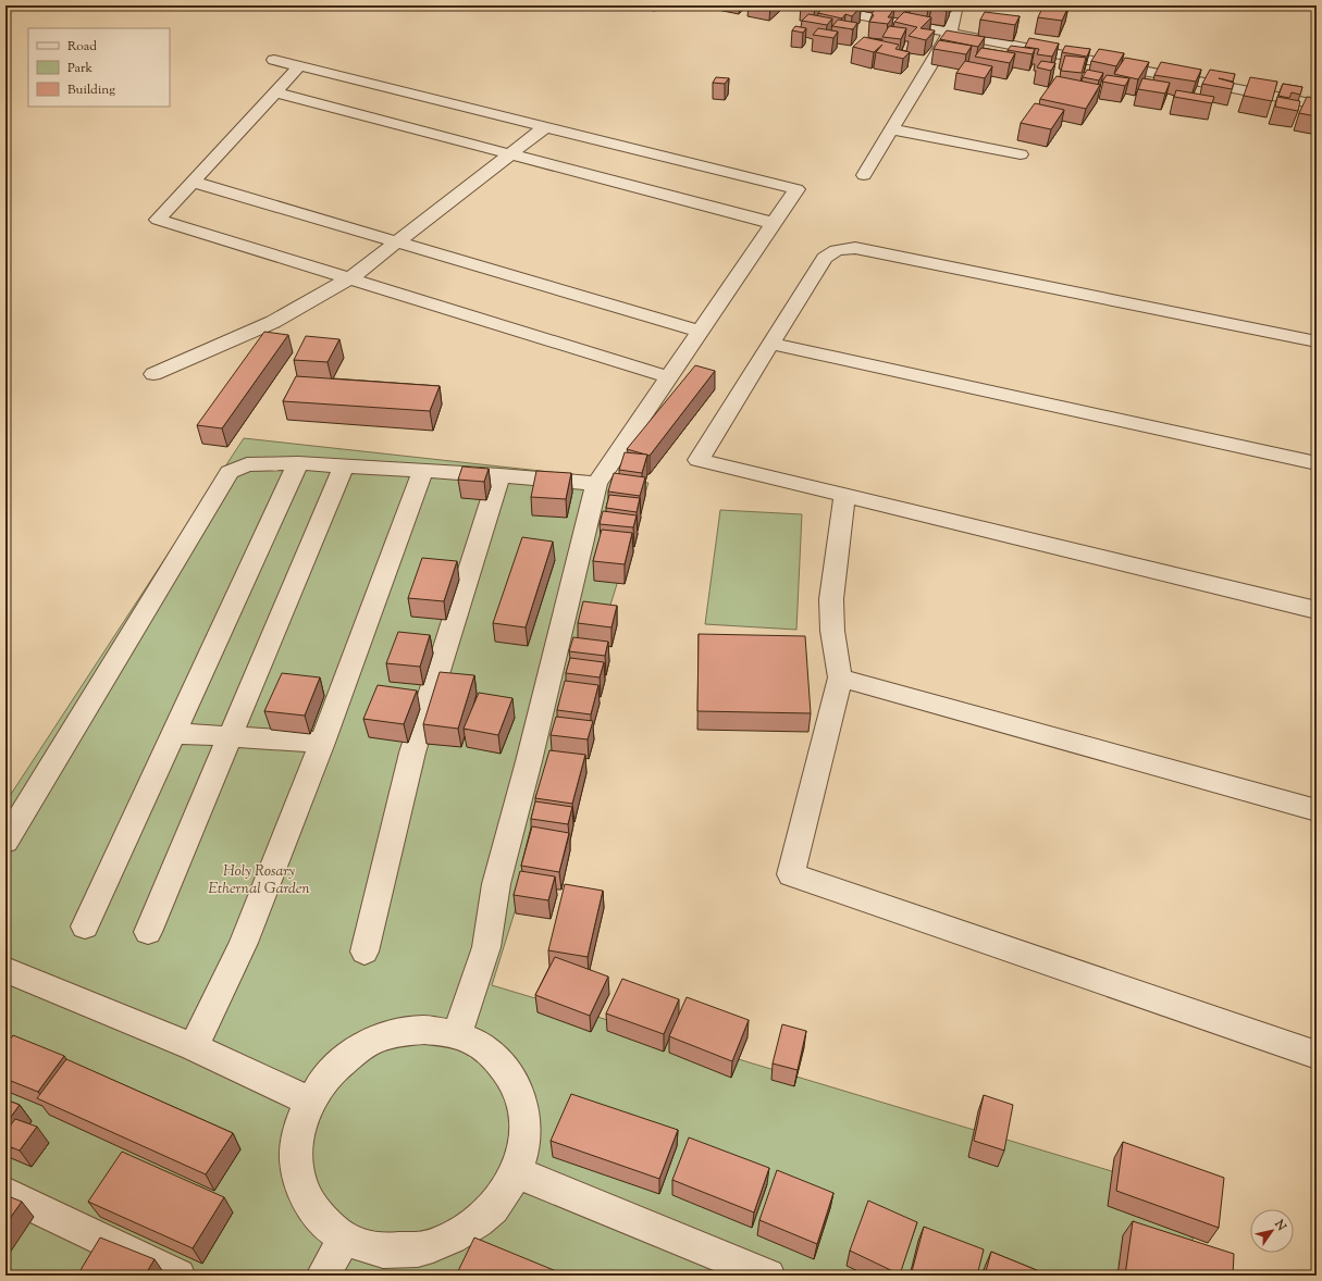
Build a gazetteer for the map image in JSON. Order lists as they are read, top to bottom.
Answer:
{
  "parks": ["Holy Rosary Ethernal Garden"],
  "legend": ["Road", "Park", "Building"],
  "north": "top right"
}
